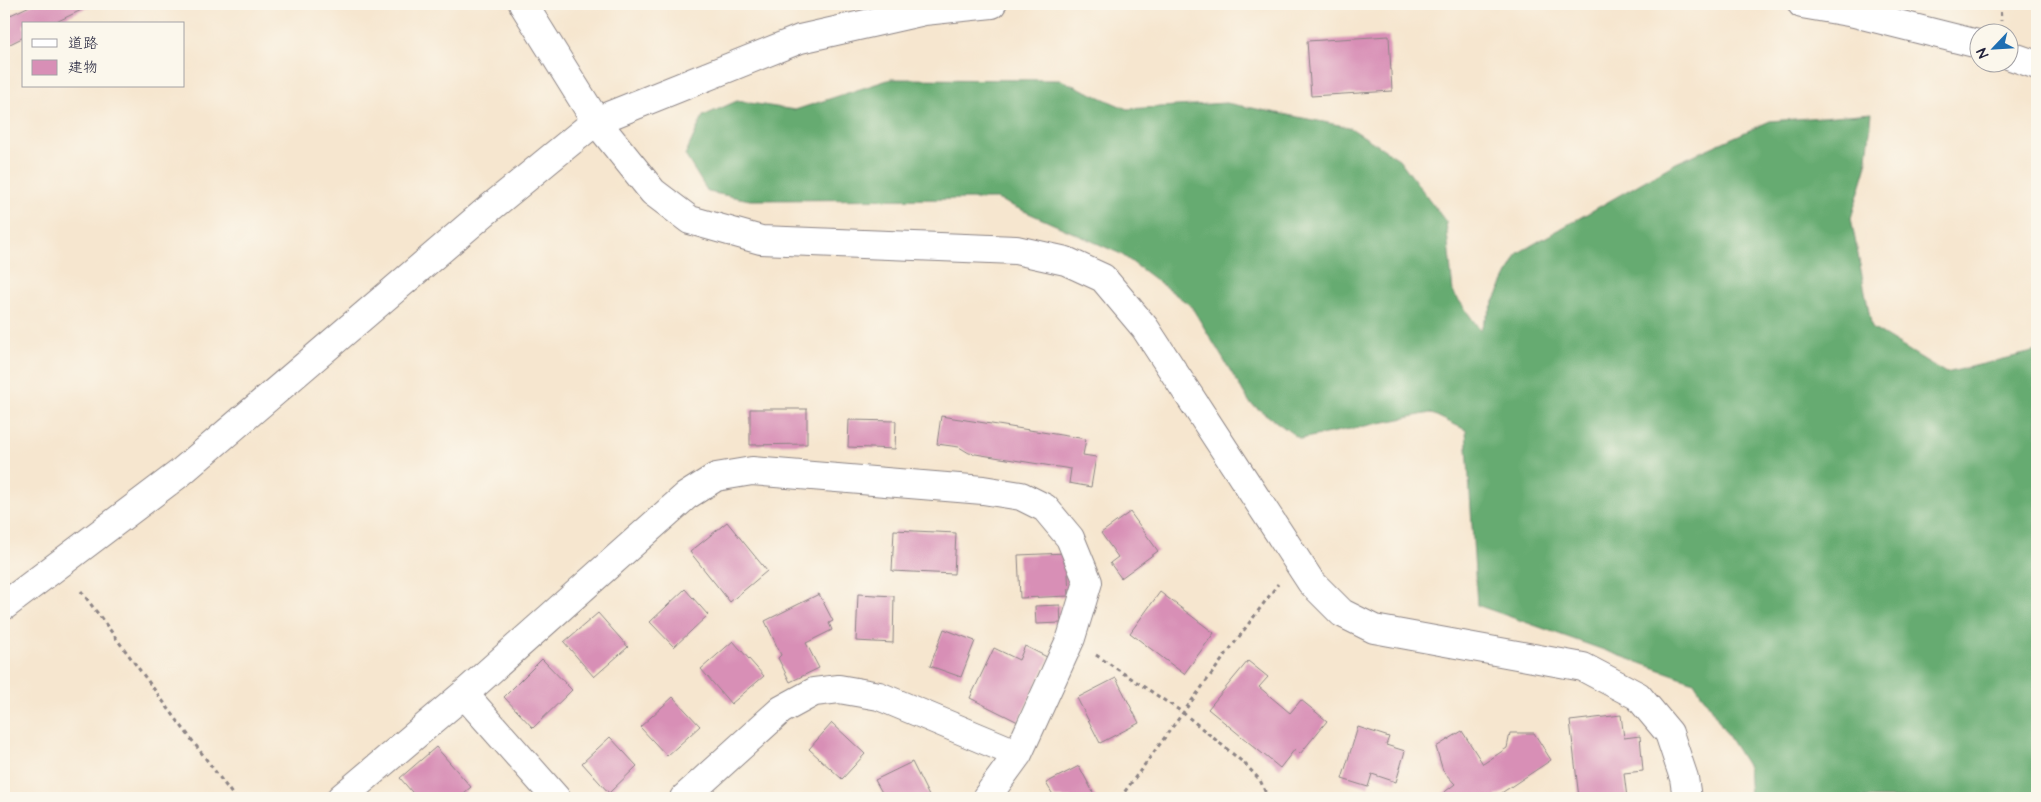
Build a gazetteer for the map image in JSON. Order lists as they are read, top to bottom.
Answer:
{
  "legend": ["道路", "建物"],
  "north": "bottom left"
}
